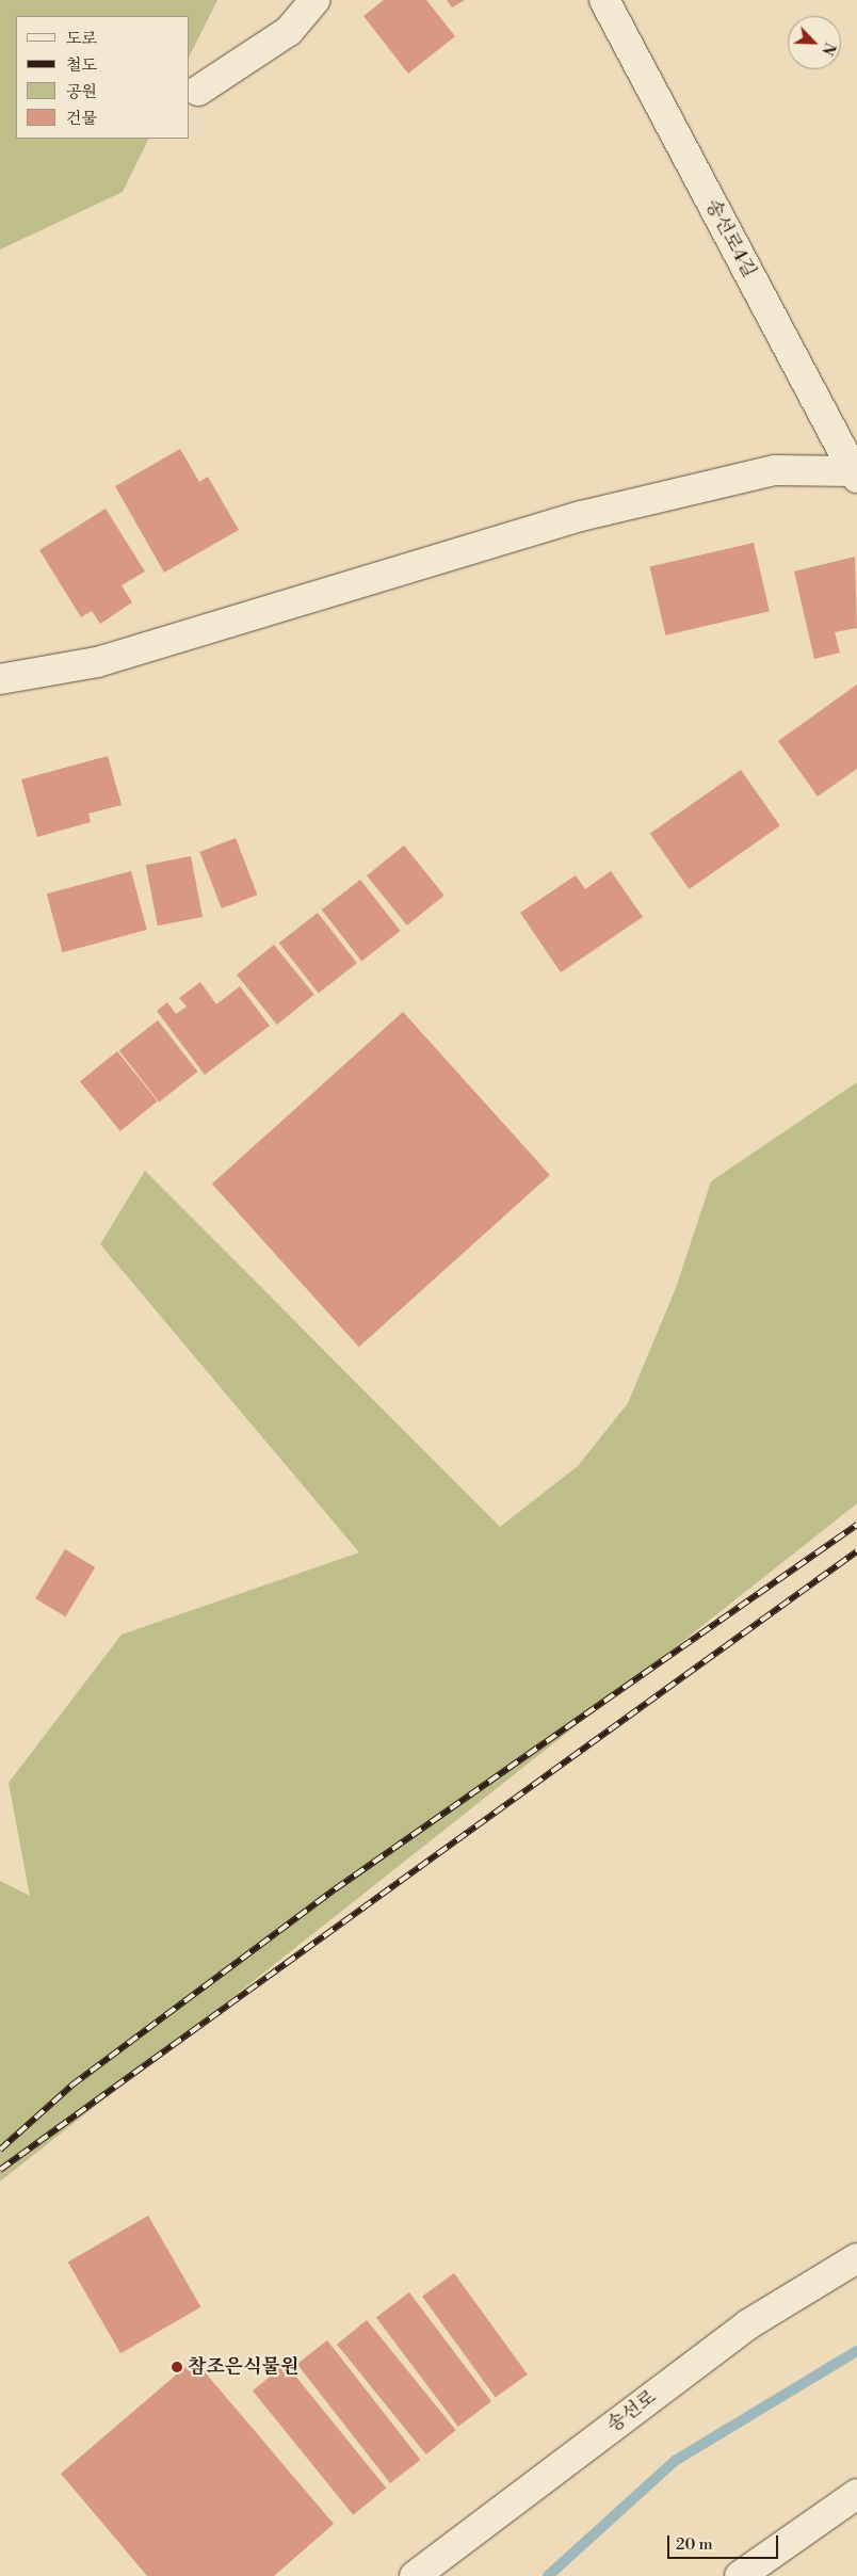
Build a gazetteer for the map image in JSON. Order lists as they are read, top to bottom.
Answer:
{
  "streets": {
    "street": ["송선로4길", "송선로"]
  },
  "places": ["참조은식물원"],
  "legend": [
    "도로",
    "철도",
    "공원",
    "건물"
  ],
  "scale_bar": "20 m",
  "north": "bottom right"
}
